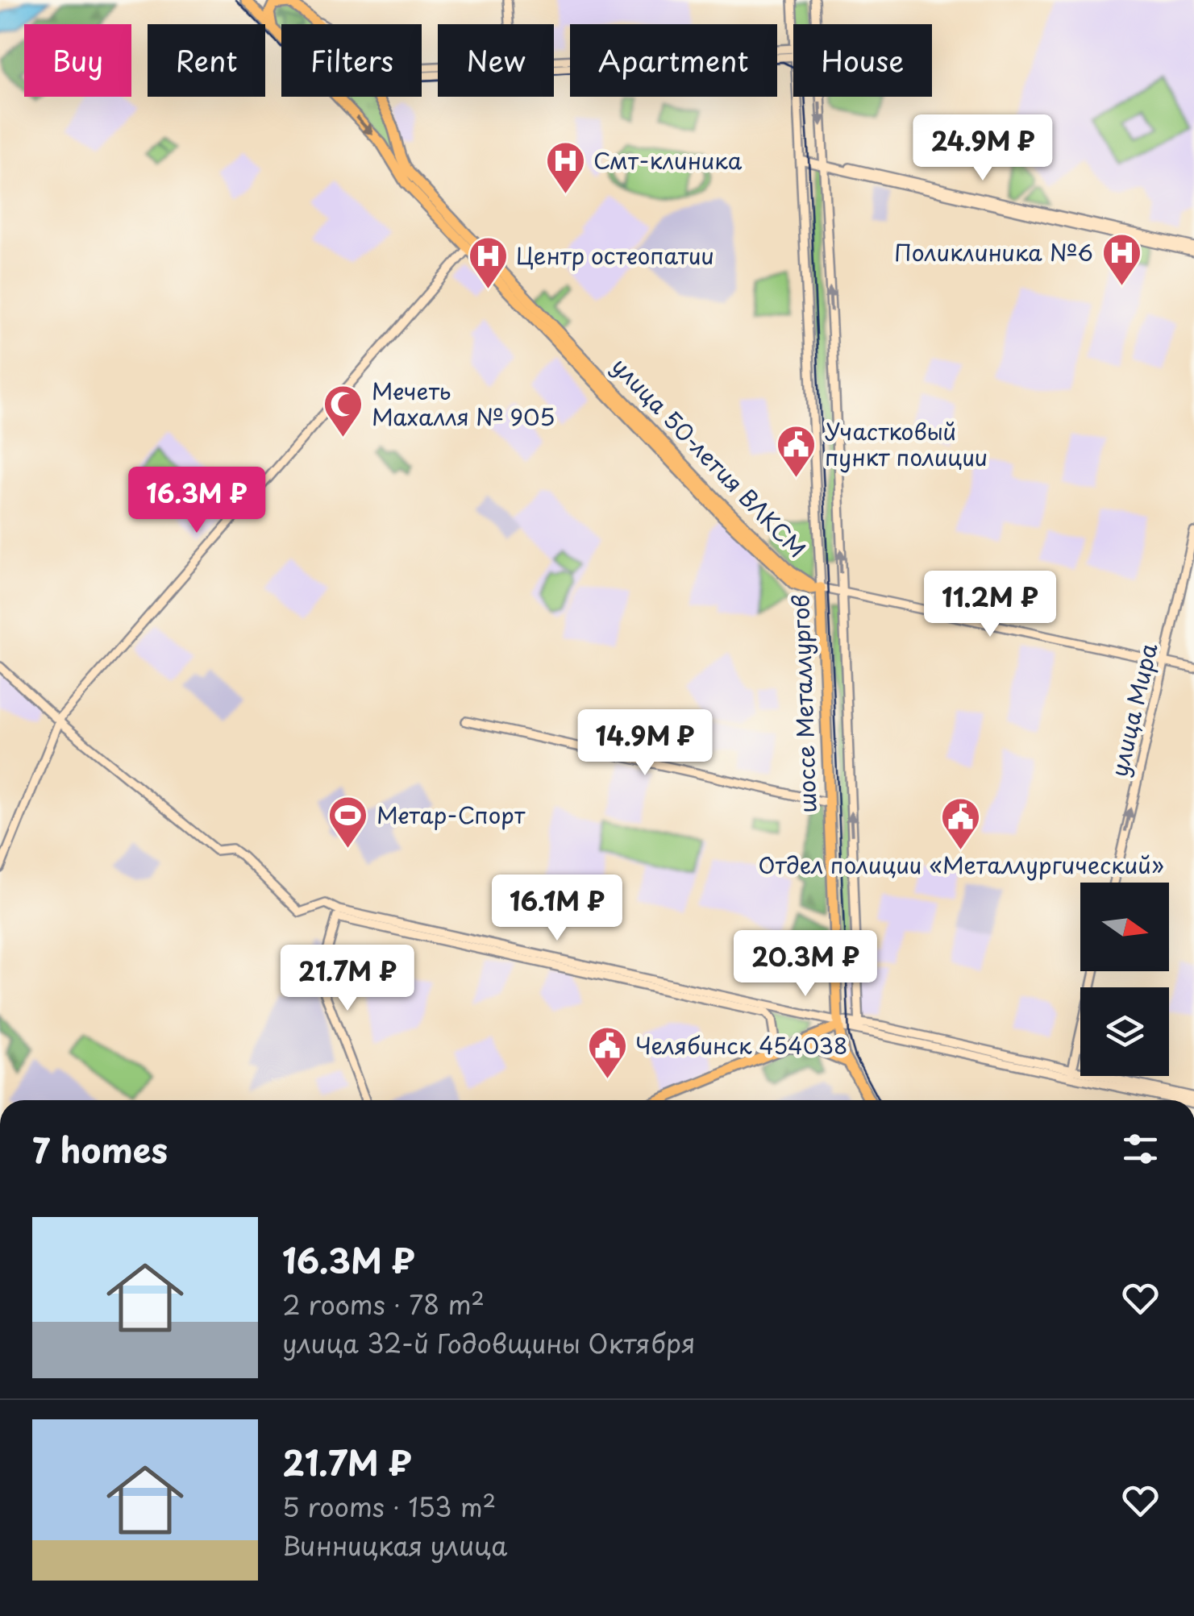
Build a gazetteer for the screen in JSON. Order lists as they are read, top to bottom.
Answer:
{
  "streets": {
    "main road": ["улица 50-летия ВЛКСМ", "шоссе Металлургов", "улица Мира"]
  },
  "crossings": [
    ["улица 50-летия ВЛКСМ", "шоссе Металлургов"]
  ],
  "one_way": ["улица Мира"],
  "places": {
    "hospital": ["Смт-клиника", "Поликлиника №6", "Центр остеопатии"],
    "mosque": ["Мечеть Махалля № 905"],
    "public building": ["Участковый пункт полиции", "Отдел полиции «Металлургический»", "Челябинск 454038"],
    "sports": ["Метар-Спорт"]
  },
  "north": "right",
  "page": {
    "chip": [
      "Buy",
      "Rent",
      "Filters",
      "New",
      "Apartment",
      "House"
    ],
    "price": [
      "24.9M ₽",
      "16.3M ₽",
      "11.2M ₽",
      "14.9M ₽",
      "16.1M ₽",
      "20.3M ₽",
      "21.7M ₽"
    ],
    "heading": "7 homes",
    "list": [
      {
        "name": "16.3M ₽",
        "note": "2 rooms · 78 m² · улица 32-й Годовщины Октября"
      },
      {
        "name": "21.7M ₽",
        "note": "5 rooms · 153 m² · Винницкая улица"
      }
    ]
  }
}
